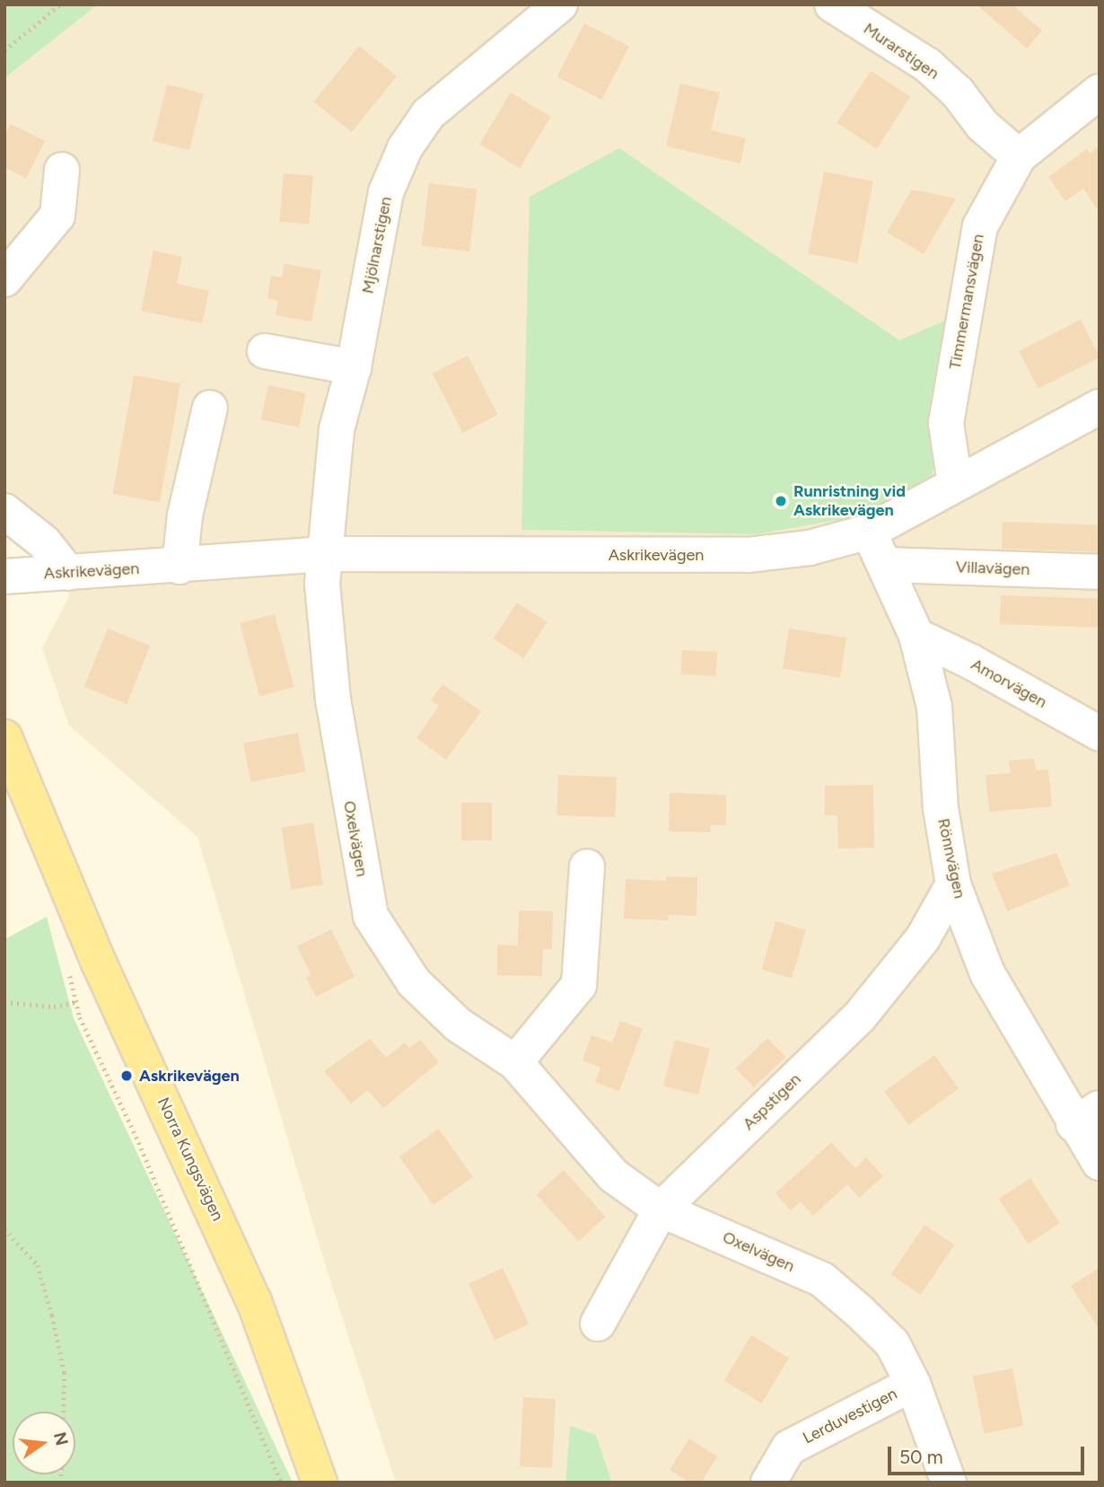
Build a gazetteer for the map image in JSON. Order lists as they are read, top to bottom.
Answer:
{
  "streets": {
    "main road": ["Norra Kungsvägen"],
    "street": [
      "Murarstigen",
      "Mjölnarstigen",
      "Timmermansvägen",
      "Askrikevägen",
      "Villavägen",
      "Amorvägen",
      "Oxelvägen",
      "Rönnvägen",
      "Aspstigen",
      "Lerduvestigen"
    ]
  },
  "crossings": [
    ["Murarstigen", "Timmermansvägen"],
    ["Mjölnarstigen", "Askrikevägen"],
    ["Mjölnarstigen", "Oxelvägen"],
    ["Timmermansvägen", "Askrikevägen"],
    ["Askrikevägen", "Oxelvägen"],
    ["Askrikevägen", "Rönnvägen"],
    ["Villavägen", "Rönnvägen"],
    ["Amorvägen", "Rönnvägen"],
    ["Oxelvägen", "Aspstigen"],
    ["Oxelvägen", "Lerduvestigen"],
    ["Rönnvägen", "Aspstigen"]
  ],
  "places": ["Runristning vid Askrikevägen", "Askrikevägen"],
  "scale_bar": "50 m",
  "north": "right"
}
